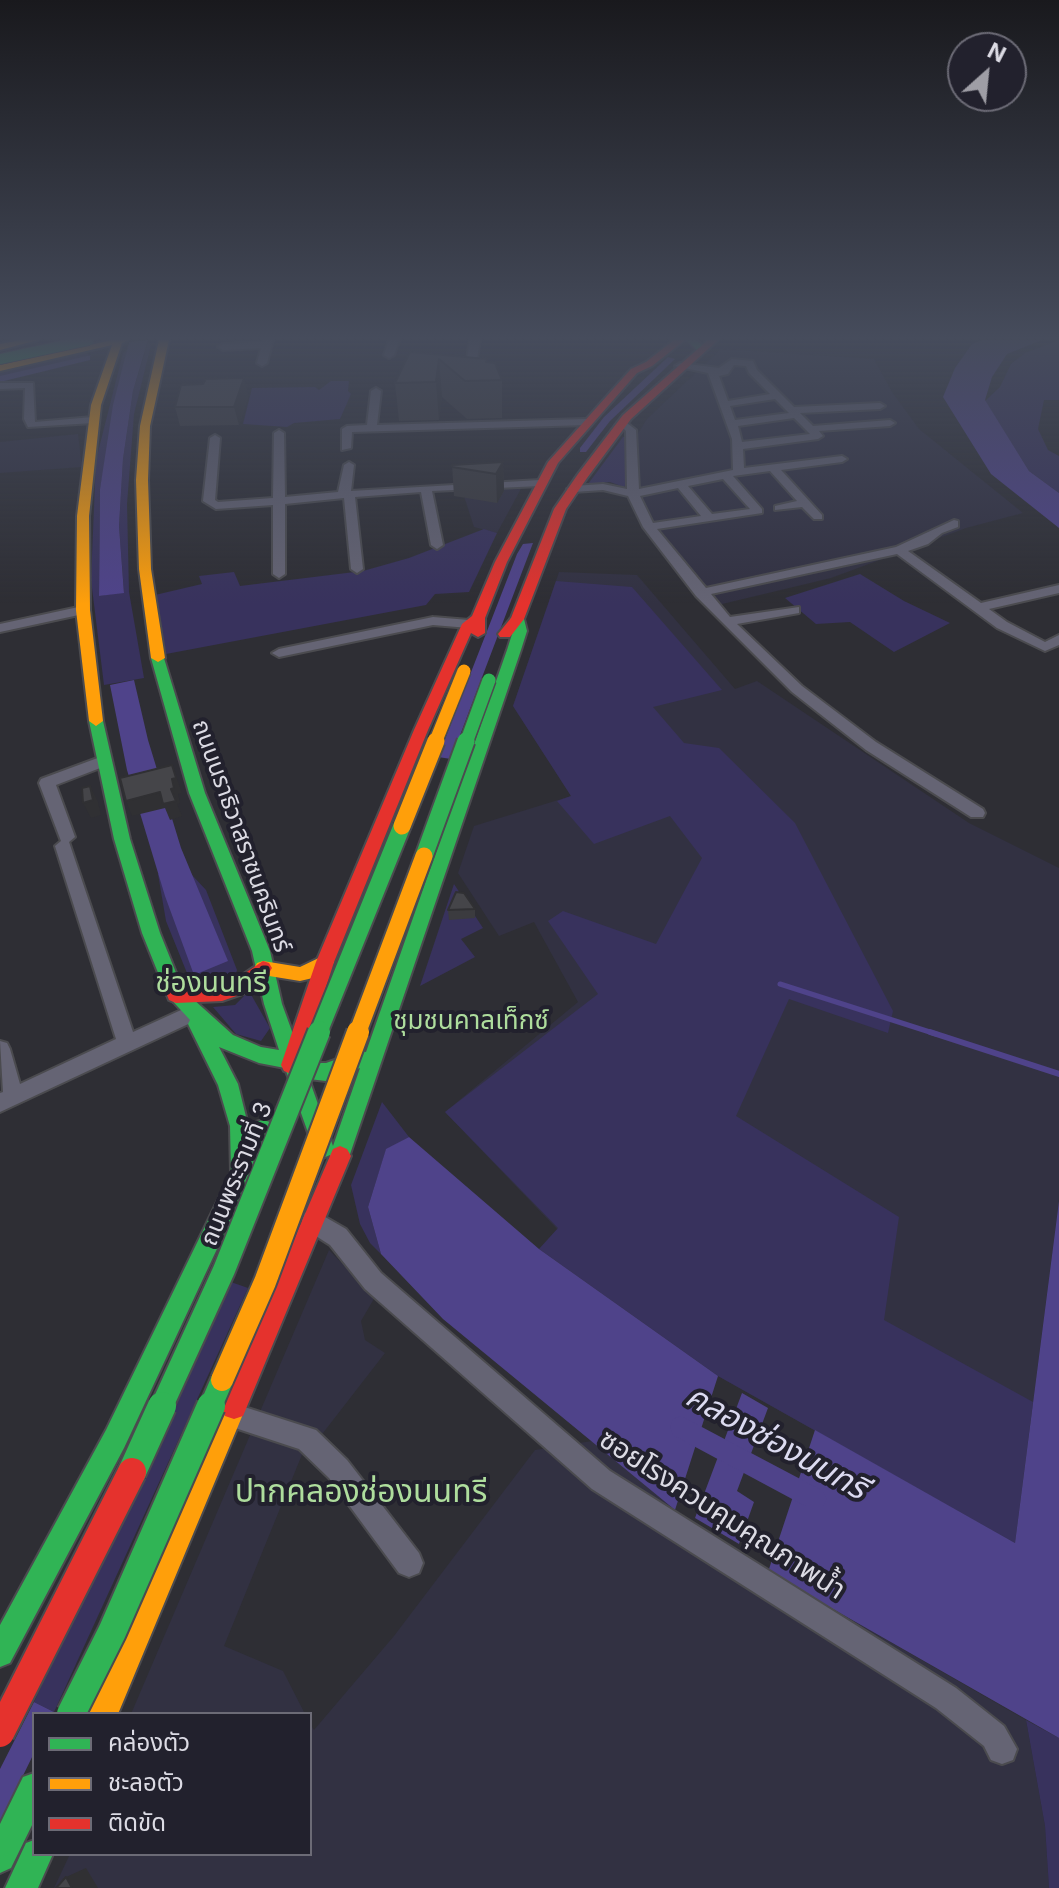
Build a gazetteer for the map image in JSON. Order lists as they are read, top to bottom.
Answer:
{
  "streets": {
    "main road": ["ถนนนราธิวาสราชนครินทร์", "ถนนพระรามที่ 3"],
    "street": ["ซอยโรงควบคุมคุณภาพน้ำ"]
  },
  "crossings": [
    ["ถนนนราธิวาสราชนครินทร์", "ถนนพระรามที่ 3"]
  ],
  "districts": ["ช่องนนทรี", "ชุมชนคาลเท็กซ์", "ปากคลองช่องนนทรี"],
  "water": ["คลองช่องนนทรี"],
  "legend": ["คล่องตัว", "ชะลอตัว", "ติดขัด"],
  "north": "top right"
}
